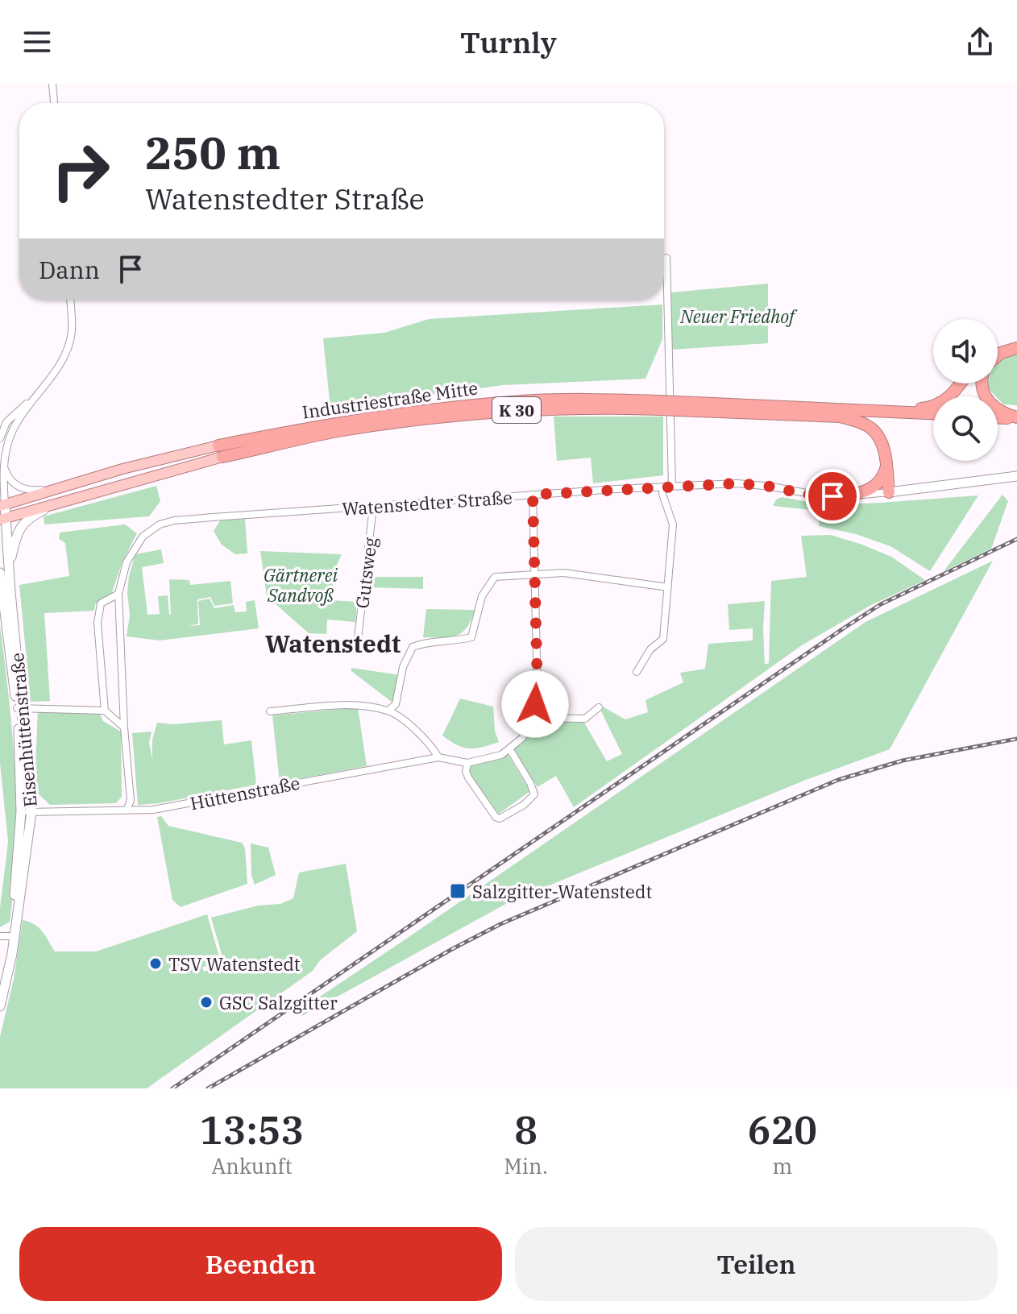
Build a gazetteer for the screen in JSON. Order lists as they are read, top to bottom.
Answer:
{
  "streets": {
    "highway": ["Industriestraße Mitte", "K 30"],
    "street": [
      "Watenstedter Straße",
      "Gutsweg",
      "Eisenhüttenstraße",
      "Hüttenstraße"
    ]
  },
  "crossings": [
    ["Industriestraße Mitte", "Eisenhüttenstraße"],
    ["Watenstedter Straße", "Gutsweg"],
    ["Watenstedter Straße", "Hüttenstraße"],
    ["Eisenhüttenstraße", "Hüttenstraße"]
  ],
  "districts": ["Watenstedt"],
  "parks": ["Neuer Friedhof", "Gärtnerei Sandvoß"],
  "places": {
    "transit": ["Salzgitter-Watenstedt"],
    "other": ["TSV Watenstedt", "GSC Salzgitter"]
  },
  "page": {
    "header": "Turnly",
    "turn": ["250 m", "Watenstedter Straße"],
    "then": "Dann",
    "eta": [
      "13:53",
      "Ankunft",
      "8",
      "Min.",
      "620",
      "m"
    ],
    "buttons": ["Beenden", "Teilen"]
  }
}
